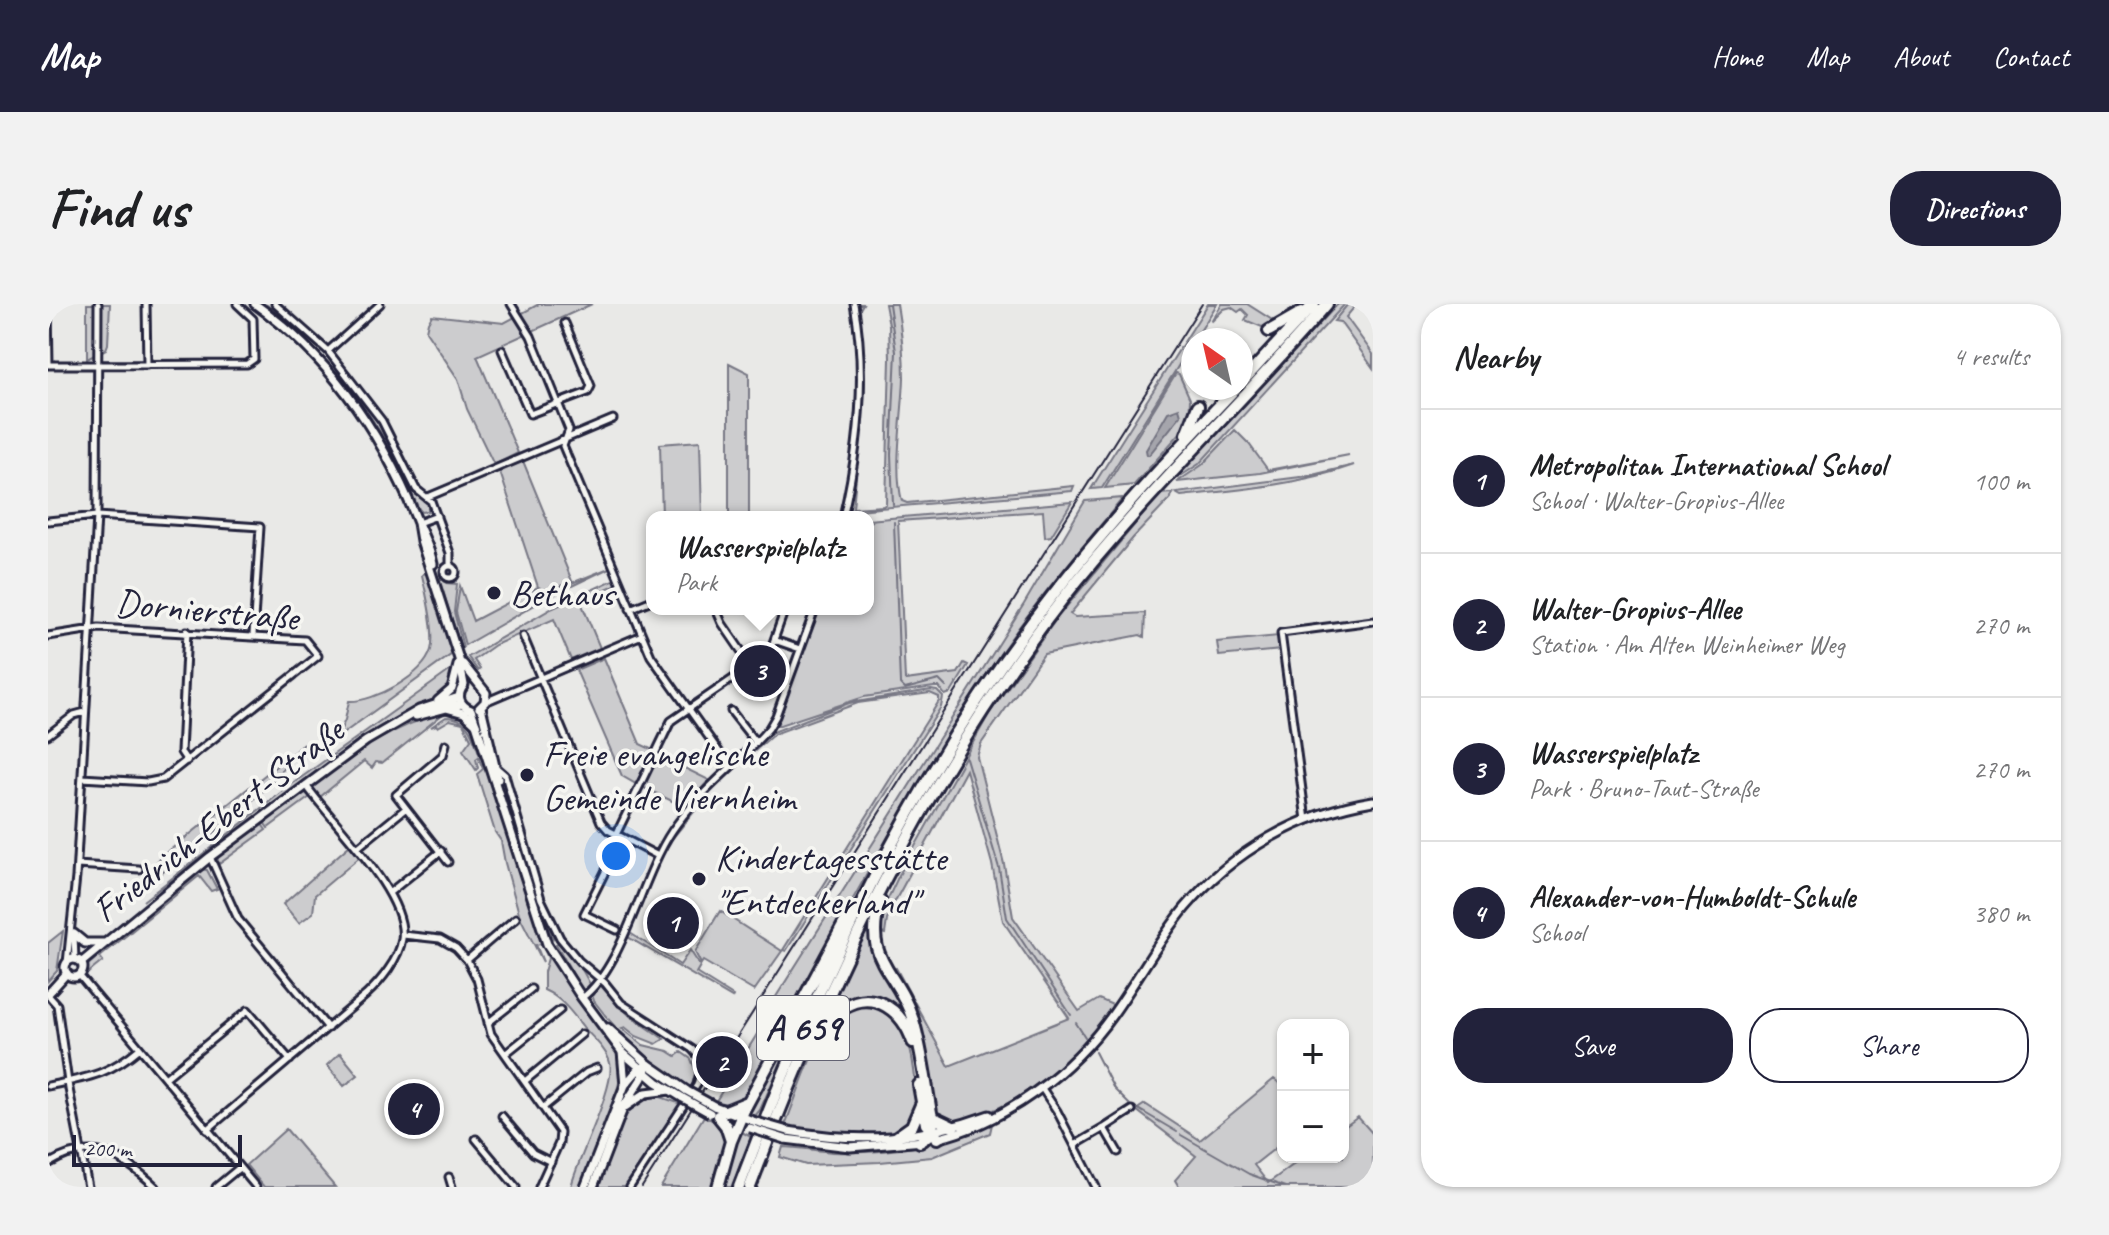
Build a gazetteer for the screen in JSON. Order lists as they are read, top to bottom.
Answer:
{
  "streets": {
    "highway": ["A 659"],
    "main road": ["Friedrich-Ebert-Straße"],
    "street": ["Dornierstraße"]
  },
  "places": ["Bethaus", "Freie evangelische Gemeinde Viernheim", "Kindertagesstätte \"Entdeckerland\""],
  "scale_bar": "200 m",
  "north": "top left",
  "page": {
    "header": "Map",
    "nav": [
      "Home",
      "Map",
      "About",
      "Contact"
    ],
    "buttons": [
      "Directions",
      ["Save", "Share"]
    ],
    "title": "Find us",
    "heading": ["Nearby", "4 results"],
    "list": [
      {
        "mark": "1",
        "name": "Metropolitan International School",
        "note": "School · Walter-Gropius-Allee",
        "value": "100 m"
      },
      {
        "mark": "2",
        "name": "Walter-Gropius-Allee",
        "note": "Station · Am Alten Weinheimer Weg",
        "value": "270 m"
      },
      {
        "mark": "3",
        "name": "Wasserspielplatz",
        "note": "Park · Bruno-Taut-Straße",
        "value": "270 m"
      },
      {
        "mark": "4",
        "name": "Alexander-von-Humboldt-Schule",
        "note": "School",
        "value": "380 m"
      }
    ],
    "popup": ["Wasserspielplatz", "Park"],
    "pins": [
      "3",
      "1",
      "2",
      "4"
    ],
    "map_buttons": ["+", "−"],
    "scale": "200 m"
  }
}
